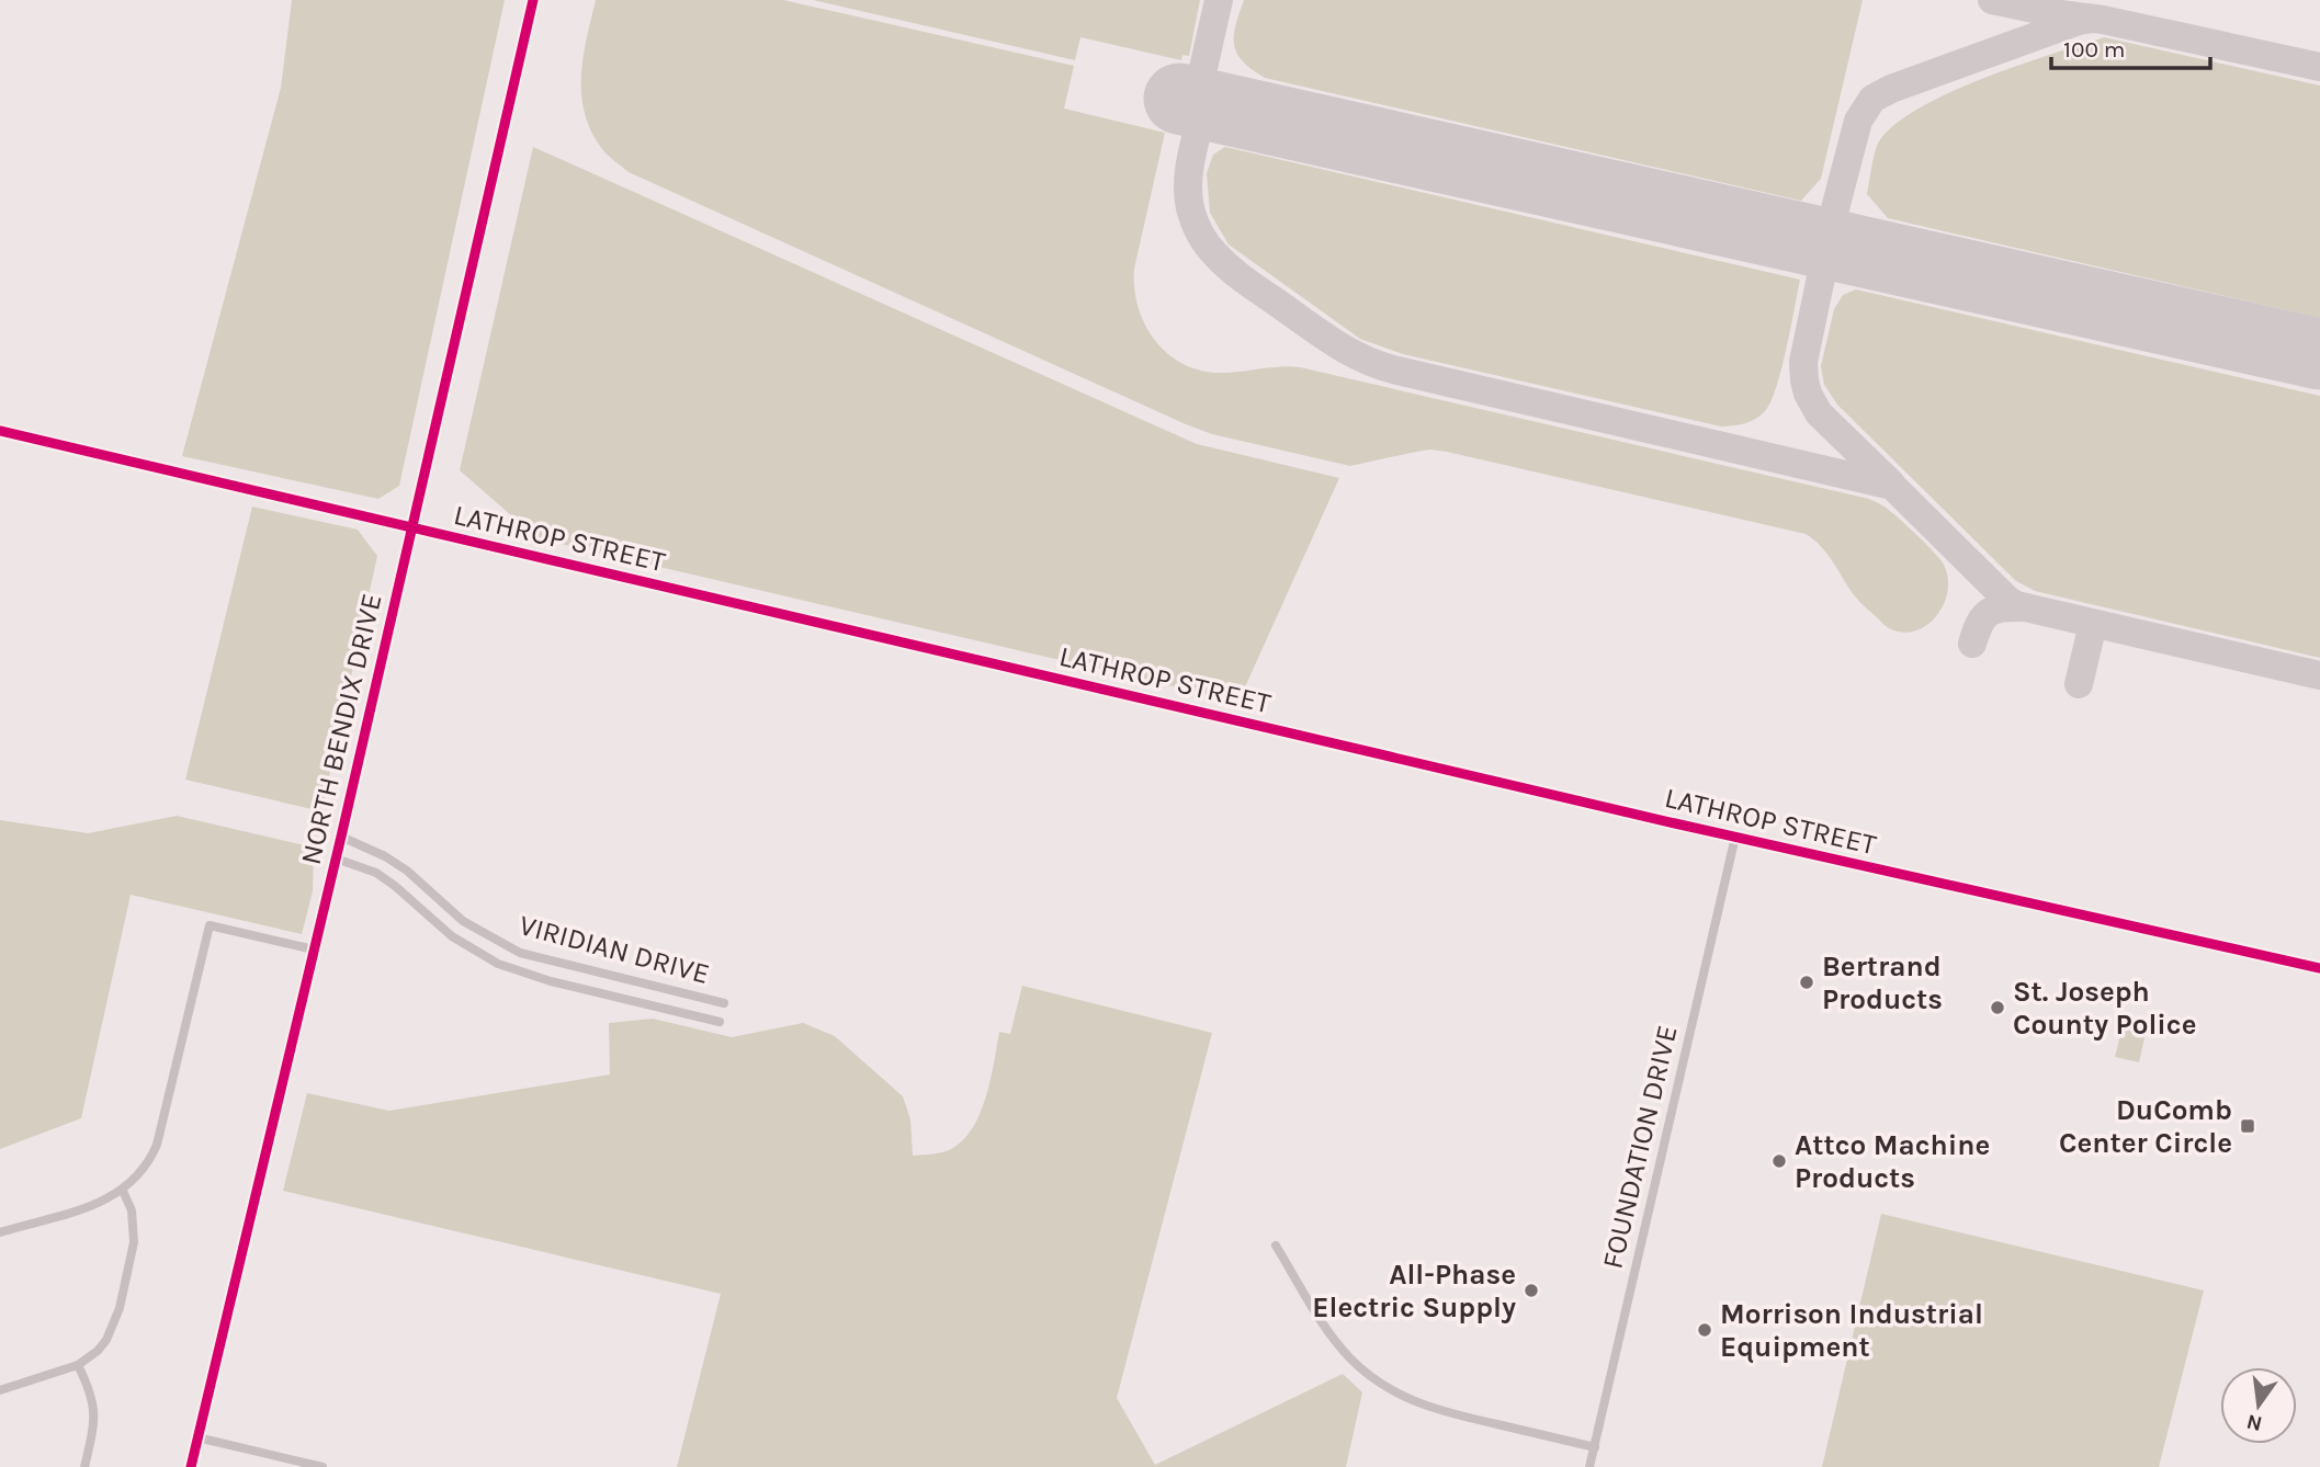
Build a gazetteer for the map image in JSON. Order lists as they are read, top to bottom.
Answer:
{
  "streets": {
    "street": [
      "LATHROP STREET",
      "NORTH BENDIX DRIVE",
      "VIRIDIAN DRIVE",
      "FOUNDATION DRIVE"
    ]
  },
  "crossings": [
    ["LATHROP STREET", "NORTH BENDIX DRIVE"],
    ["LATHROP STREET", "FOUNDATION DRIVE"],
    ["NORTH BENDIX DRIVE", "VIRIDIAN DRIVE"]
  ],
  "places": {
    "other": [
      "Bertrand Products",
      "St. Joseph County Police",
      "Attco Machine Products",
      "All-Phase Electric Supply",
      "Morrison Industrial Equipment"
    ],
    "transit": ["DuComb Center Circle"]
  },
  "scale_bar": "100 m",
  "north": "bottom"
}
